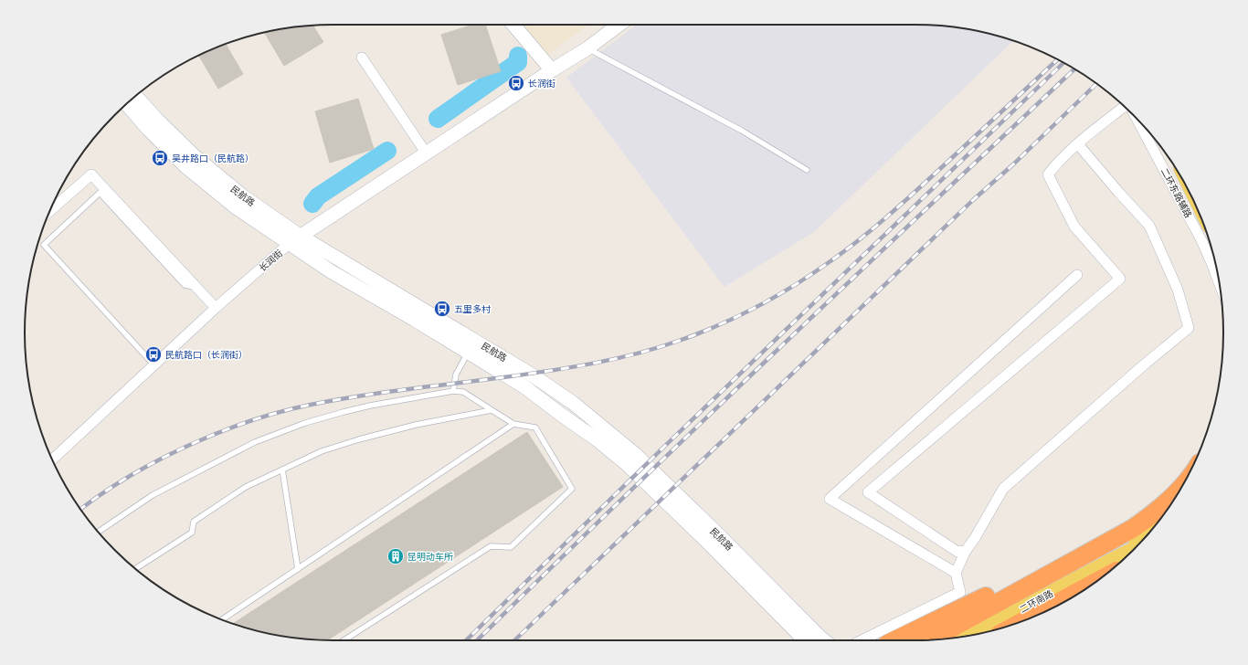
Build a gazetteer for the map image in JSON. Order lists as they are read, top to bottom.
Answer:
{
  "streets": {
    "main road": ["民航路", "长润街", "二环南路"],
    "street": ["二环东路辅路"]
  },
  "crossings": [
    ["民航路", "长润街"]
  ],
  "places": {
    "bus stop": [
      "长润街",
      "吴井路口（民航路）",
      "五里多村",
      "民航路口（长润街）"
    ],
    "building": ["昆明动车所"]
  }
}
